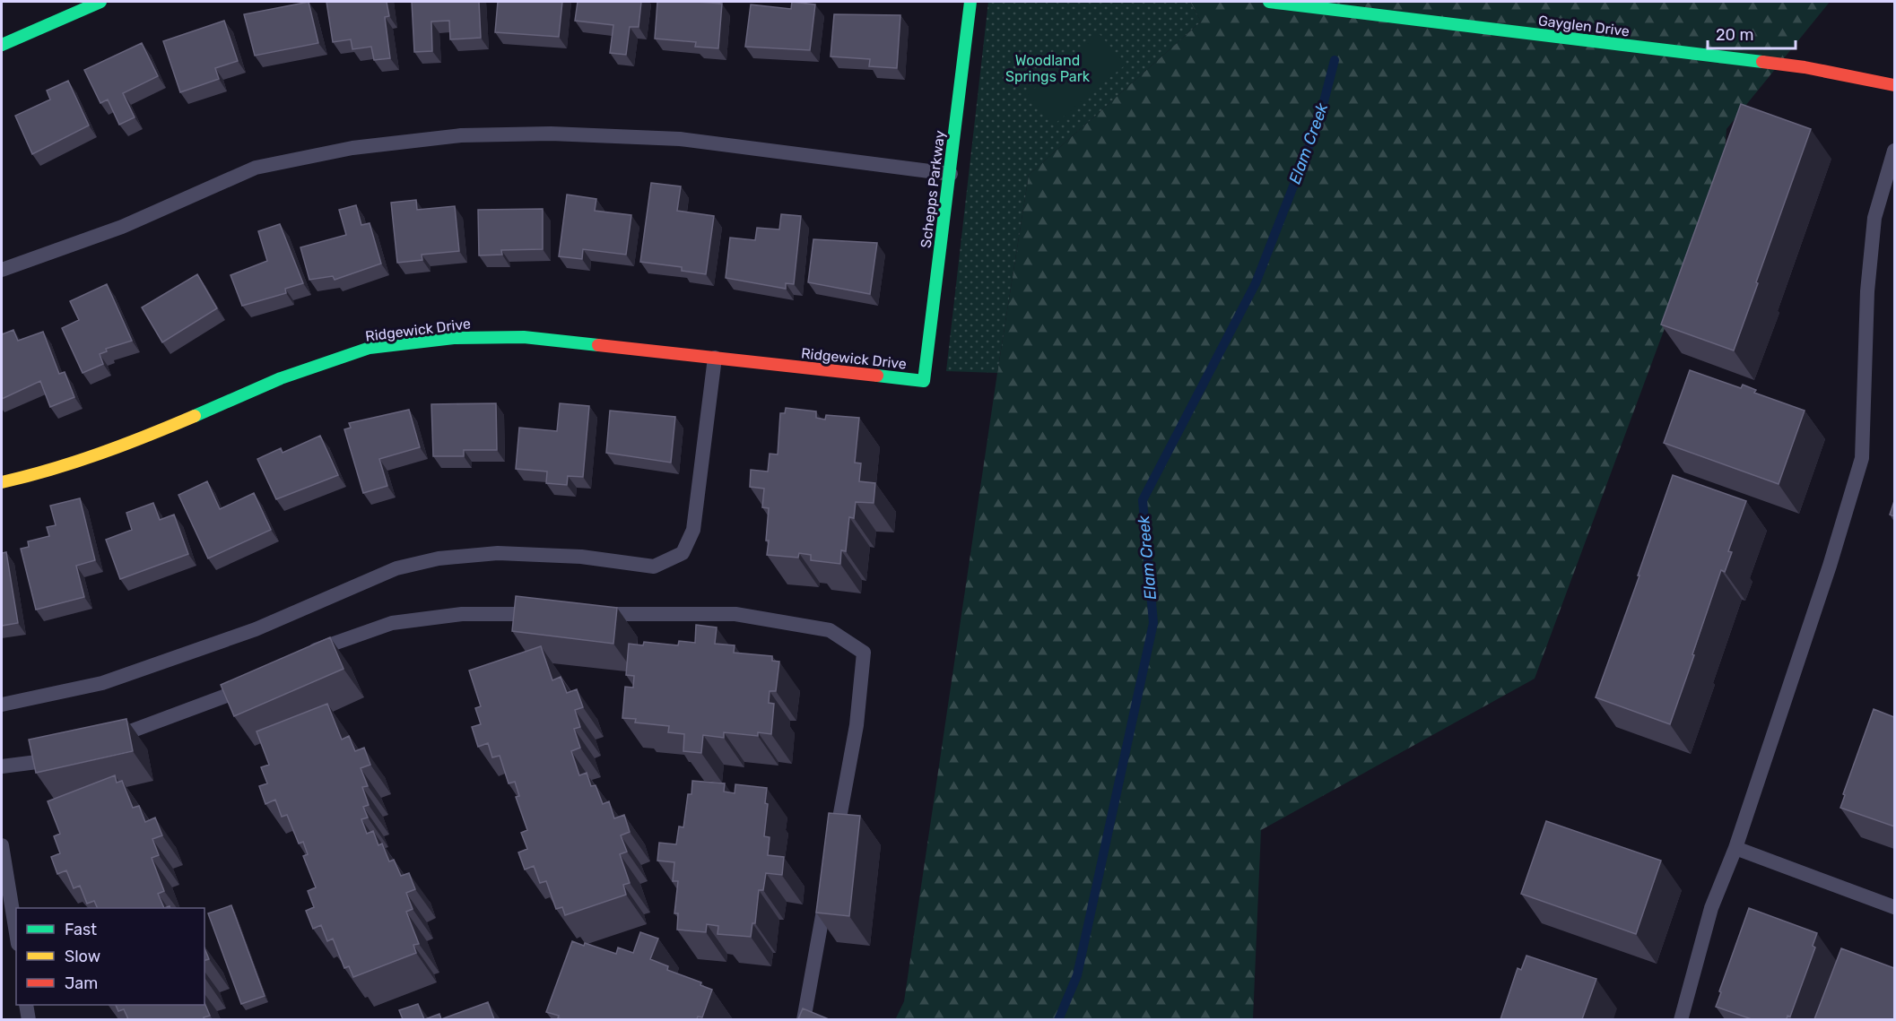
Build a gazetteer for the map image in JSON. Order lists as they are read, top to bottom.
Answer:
{
  "streets": {
    "street": ["Gayglen Drive", "Schepps Parkway", "Ridgewick Drive"]
  },
  "crossings": [
    ["Schepps Parkway", "Ridgewick Drive"]
  ],
  "water": ["Elam Creek"],
  "parks": ["Woodland Springs Park"],
  "legend": ["Fast", "Slow", "Jam"],
  "scale_bar": "20 m"
}
